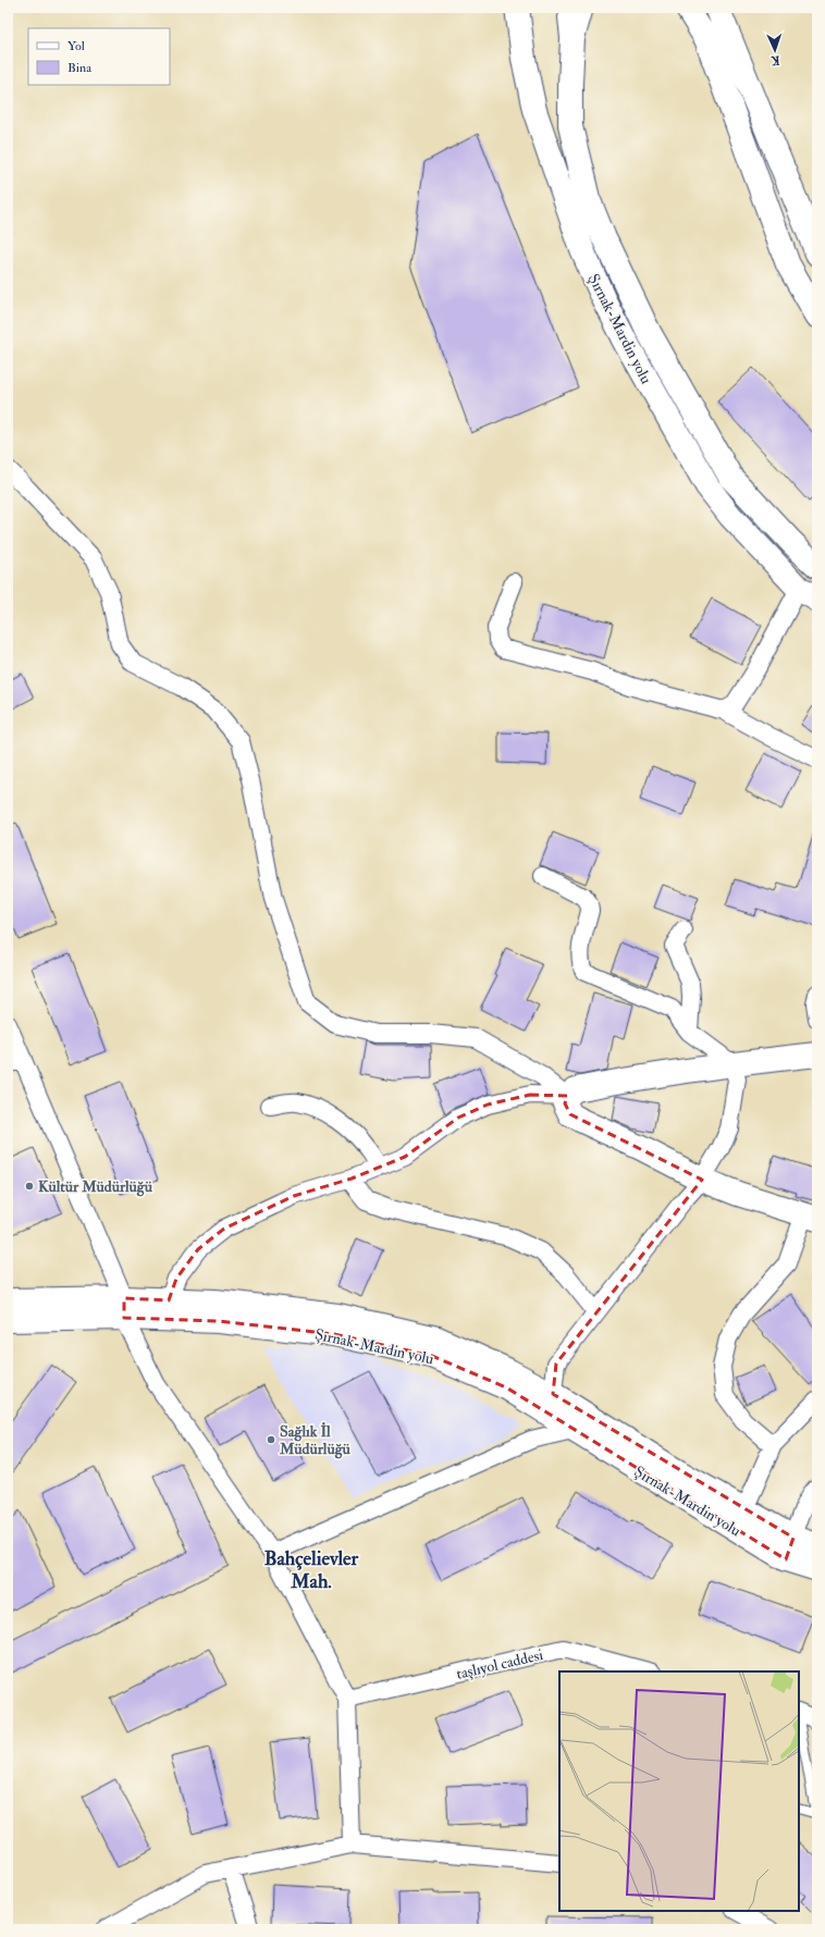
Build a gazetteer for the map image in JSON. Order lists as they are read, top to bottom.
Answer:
{
  "streets": {
    "main road": ["Şırnak-Mardin yolu"],
    "street": ["taşlıyol caddesi"]
  },
  "districts": ["Bahçelievler Mah."],
  "places": ["Kültür Müdürlüğü", "Sağlık İl Müdürlüğü"],
  "legend": ["Yol", "Bina"],
  "north": "bottom"
}
